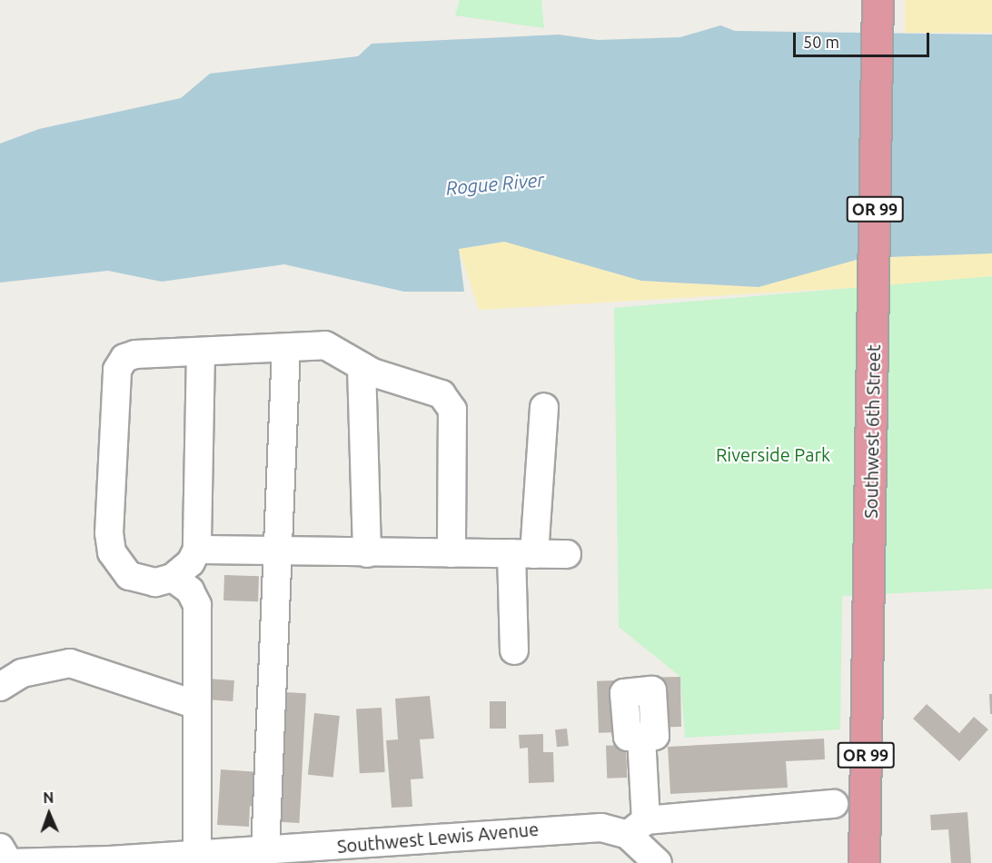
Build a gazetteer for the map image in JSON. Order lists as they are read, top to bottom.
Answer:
{
  "streets": {
    "highway": ["OR 99", "Southwest 6th Street"],
    "street": ["Southwest Lewis Avenue"]
  },
  "water": ["Rogue River"],
  "parks": ["Riverside Park"],
  "scale_bar": "50 m",
  "north": "top"
}
